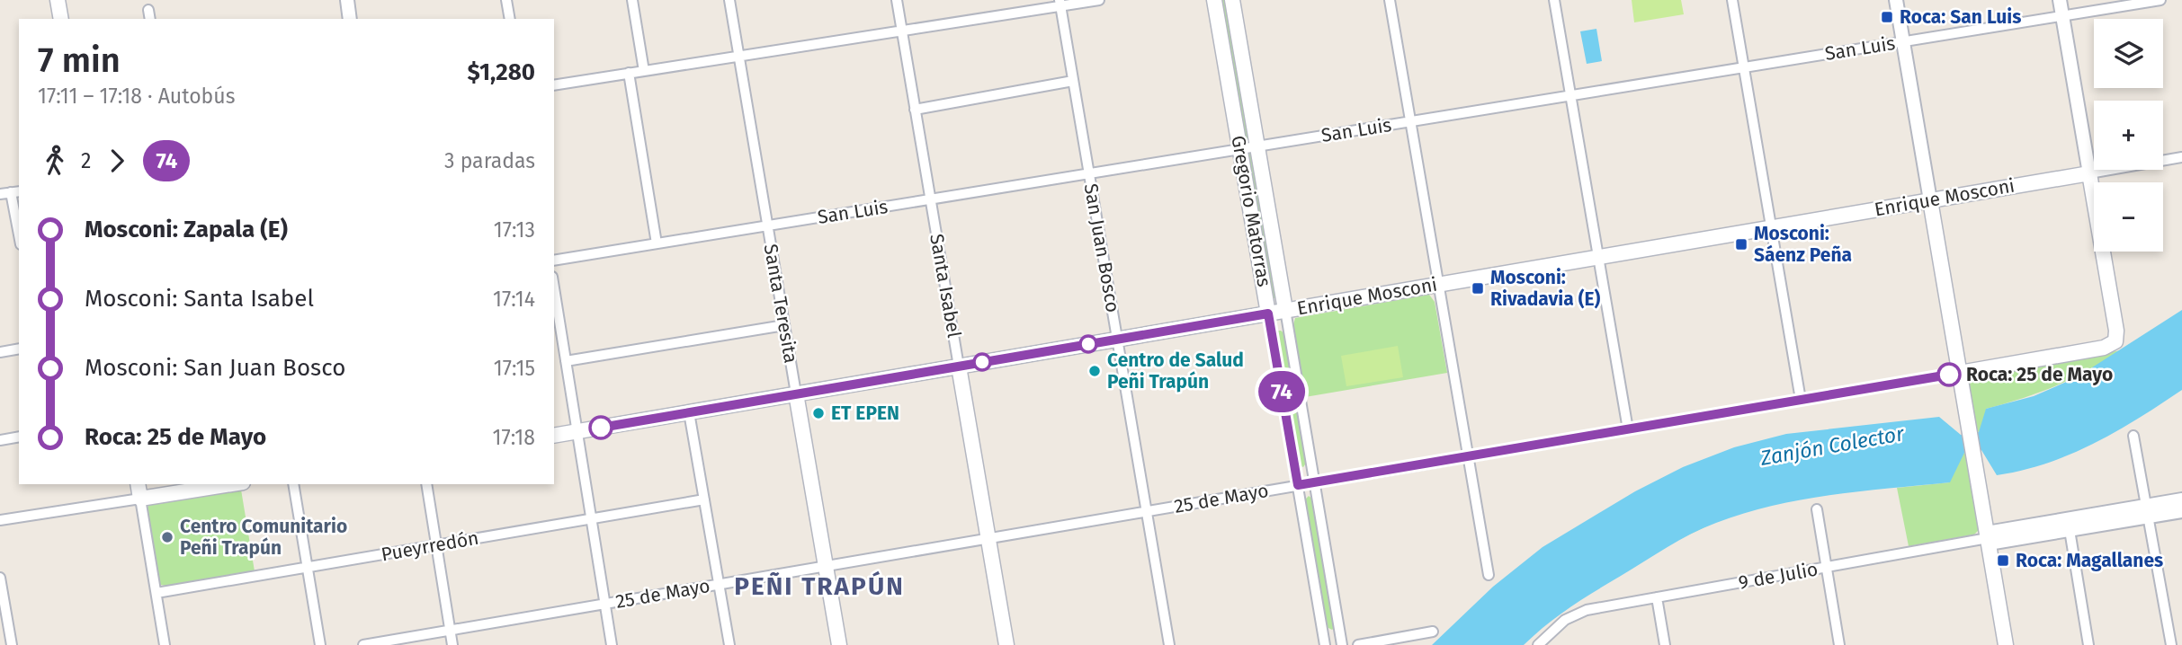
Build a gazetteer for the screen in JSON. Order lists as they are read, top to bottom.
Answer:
{
  "streets": {
    "main road": [
      "Enrique Mosconi",
      "Gregorio Matorras",
      "Santa Isabel",
      "Santa Teresita",
      "25 de Mayo"
    ],
    "street": [
      "San Luis",
      "San Juan Bosco",
      "Pueyrredón",
      "9 de Julio"
    ]
  },
  "crossings": [
    ["San Luis", "Gregorio Matorras"],
    ["San Luis", "San Juan Bosco"],
    ["San Luis", "Santa Isabel"],
    ["San Luis", "Santa Teresita"],
    ["Enrique Mosconi", "Gregorio Matorras"],
    ["Enrique Mosconi", "San Juan Bosco"],
    ["Enrique Mosconi", "Santa Isabel"],
    ["Enrique Mosconi", "Santa Teresita"],
    ["Enrique Mosconi", "25 de Mayo"],
    ["Gregorio Matorras", "25 de Mayo"],
    ["San Juan Bosco", "25 de Mayo"],
    ["Santa Isabel", "25 de Mayo"],
    ["Santa Teresita", "25 de Mayo"]
  ],
  "districts": ["PEÑI TRAPÚN"],
  "water": ["Zanjón Colector"],
  "places": {
    "transit": [
      "Roca: San Luis",
      "Mosconi: Sáenz Peña",
      "Mosconi: Rivadavia (E)",
      "Roca: Magallanes"
    ],
    "other": [
      "Centro de Salud Peñi Trapún",
      "Roca: 25 de Mayo",
      "ET EPEN",
      "Centro Comunitario Peñi Trapún"
    ]
  },
  "lines": ["bus line 74"],
  "page": {
    "on_map": "74",
    "map_buttons": ["+", "−"],
    "heading": ["7 min", "17:11 – 17:18 · Autobús", "$1,280"],
    "legs": ["2", "74", "3 paradas"],
    "list": [
      {
        "name": "Mosconi: Zapala (E)",
        "value": "17:13"
      },
      {
        "name": "Mosconi: Santa Isabel",
        "value": "17:14"
      },
      {
        "name": "Mosconi: San Juan Bosco",
        "value": "17:15"
      },
      {
        "name": "Roca: 25 de Mayo",
        "value": "17:18"
      }
    ]
  }
}
